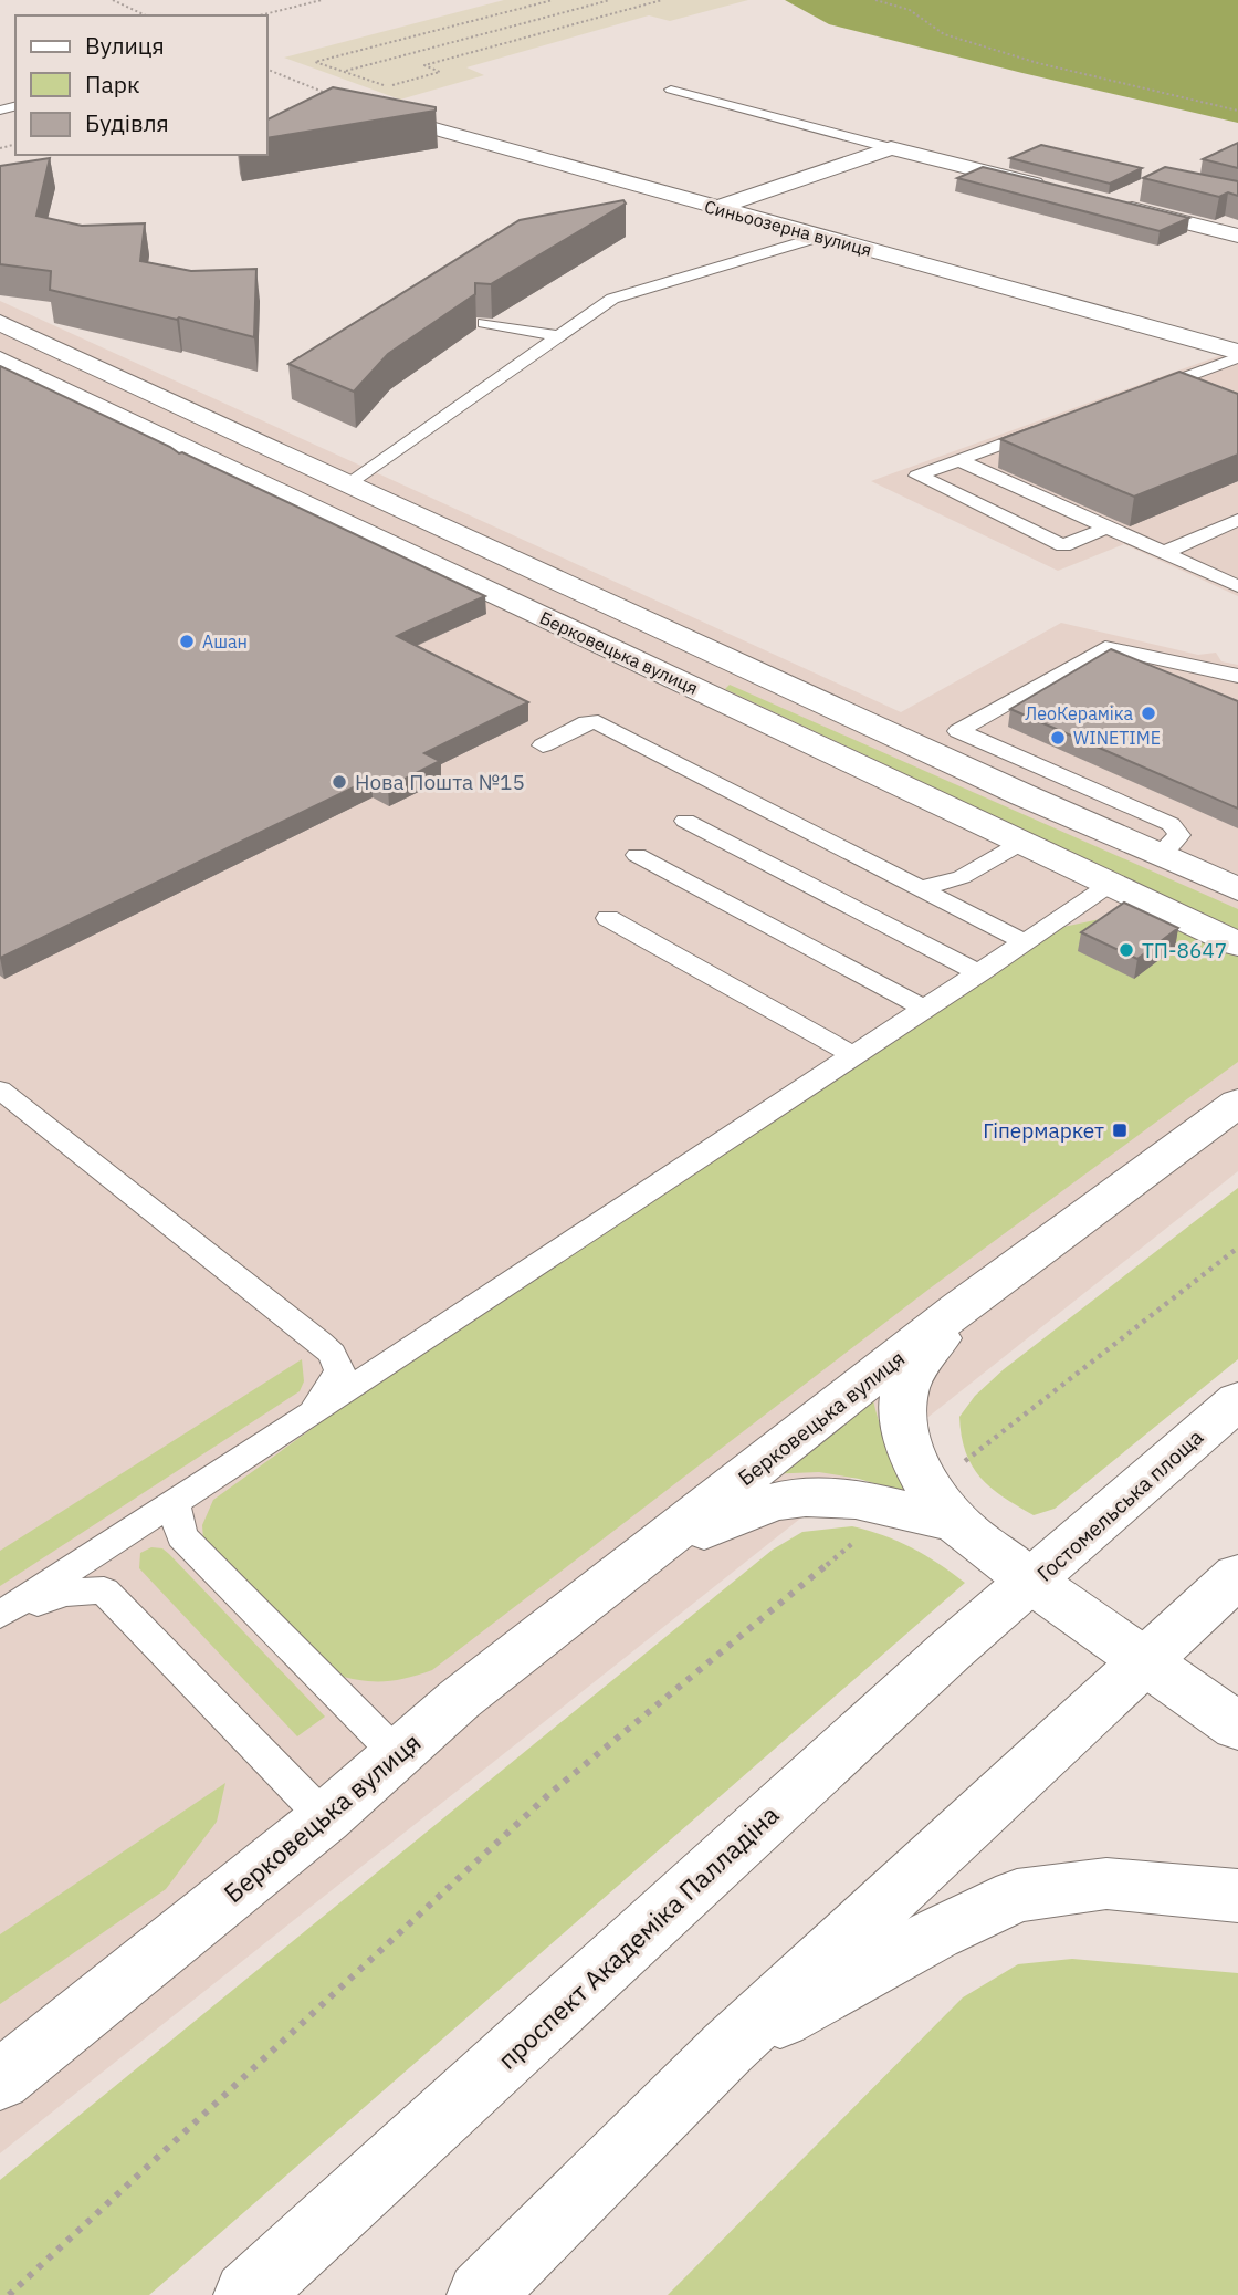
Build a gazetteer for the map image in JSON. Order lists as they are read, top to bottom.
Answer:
{
  "streets": {
    "main road": [
      "Синьоозерна вулиця",
      "Берковецька вулиця",
      "Гостомельська площа",
      "проспект Академіка Палладіна"
    ]
  },
  "crossings": [
    ["Берковецька вулиця", "Гостомельська площа"],
    ["Берковецька вулиця", "проспект Академіка Палладіна"],
    ["Гостомельська площа", "проспект Академіка Палладіна"]
  ],
  "places": {
    "other": [
      "Ашан",
      "ЛеоКераміка",
      "WINETIME",
      "Нова Пошта №15",
      "ТП-8647"
    ],
    "transit": ["Гіпермаркет"]
  },
  "legend": ["Вулиця", "Парк", "Будівля"]
}
